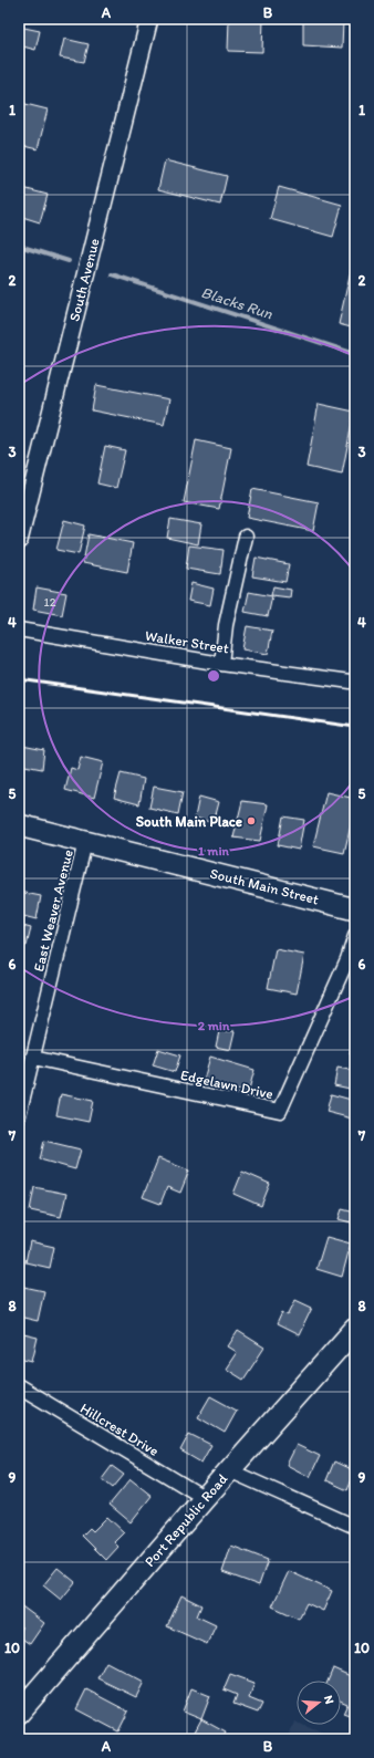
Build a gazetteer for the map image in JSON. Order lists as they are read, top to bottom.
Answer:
{
  "streets": {
    "main road": ["South Main Street", "Port Republic Road"],
    "street": [
      "South Avenue",
      "Walker Street",
      "East Weaver Avenue",
      "Edgelawn Drive",
      "Hillcrest Drive"
    ]
  },
  "crossings": [
    ["South Main Street", "East Weaver Avenue"],
    ["East Weaver Avenue", "Edgelawn Drive"],
    ["Hillcrest Drive", "Port Republic Road"]
  ],
  "water": ["Blacks Run"],
  "places": ["South Main Place"],
  "house_numbers": ["12"],
  "north": "right",
  "grid": {
    "columns": ["A", "B"],
    "rows": [
      "1",
      "2",
      "3",
      "4",
      "5",
      "6",
      "7",
      "8",
      "9",
      "10"
    ]
  },
  "rings": ["1 min", "2 min"]
}
